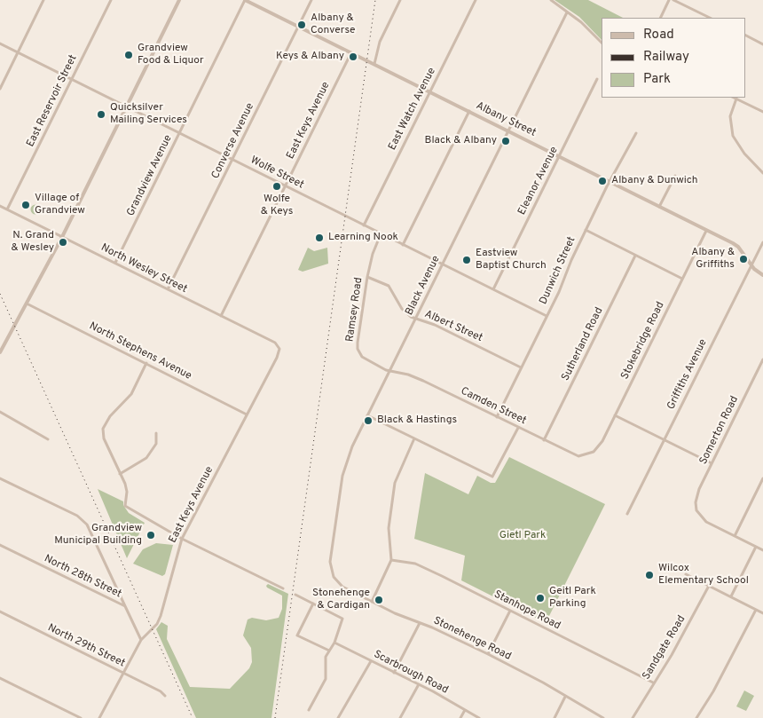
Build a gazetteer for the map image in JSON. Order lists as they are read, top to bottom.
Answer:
{
  "streets": {
    "street": [
      "East Reservoir Street",
      "East Watch Avenue",
      "Albany Street",
      "East Keys Avenue",
      "Converse Avenue",
      "Wolfe Street",
      "Grandview Avenue",
      "Eleanor Avenue",
      "North Wesley Street",
      "Dunwich Street",
      "Black Avenue",
      "Ramsey Road",
      "Albert Street",
      "Stokebridge Road",
      "Sutherland Road",
      "North Stephens Avenue",
      "Griffiths Avenue",
      "Camden Street",
      "Somerton Road",
      "North 28th Street",
      "Stanhope Road",
      "Stonehenge Road",
      "North 29th Street",
      "Sandgate Road",
      "Scarbrough Road"
    ]
  },
  "crossings": [
    ["East Reservoir Street", "Wolfe Street"],
    ["East Reservoir Street", "North Wesley Street"],
    ["East Watch Avenue", "Albany Street"],
    ["East Watch Avenue", "Wolfe Street"],
    ["Albany Street", "East Keys Avenue"],
    ["Albany Street", "Converse Avenue"],
    ["Albany Street", "Grandview Avenue"],
    ["Albany Street", "Eleanor Avenue"],
    ["Albany Street", "Dunwich Street"],
    ["Albany Street", "Black Avenue"],
    ["Albany Street", "Stokebridge Road"],
    ["Albany Street", "Griffiths Avenue"],
    ["East Keys Avenue", "Wolfe Street"],
    ["East Keys Avenue", "North Wesley Street"],
    ["East Keys Avenue", "North Stephens Avenue"],
    ["East Keys Avenue", "North 28th Street"],
    ["East Keys Avenue", "North 29th Street"],
    ["Converse Avenue", "Wolfe Street"],
    ["Converse Avenue", "North Wesley Street"],
    ["Wolfe Street", "Grandview Avenue"],
    ["Wolfe Street", "Eleanor Avenue"],
    ["Wolfe Street", "Dunwich Street"],
    ["Wolfe Street", "Black Avenue"],
    ["Wolfe Street", "Ramsey Road"],
    ["Grandview Avenue", "North Wesley Street"],
    ["Dunwich Street", "Albert Street"],
    ["Dunwich Street", "Camden Street"],
    ["Black Avenue", "Ramsey Road"],
    ["Black Avenue", "Albert Street"],
    ["Black Avenue", "Camden Street"],
    ["Black Avenue", "Stonehenge Road"],
    ["Ramsey Road", "Albert Street"],
    ["Ramsey Road", "Camden Street"],
    ["Stokebridge Road", "Camden Street"],
    ["Sutherland Road", "Camden Street"],
    ["Stanhope Road", "Sandgate Road"]
  ],
  "parks": ["Gietl Park"],
  "places": [
    "Albany & Converse",
    "Grandview Food & Liquor",
    "Keys & Albany",
    "Quicksilver Mailing Services",
    "Black & Albany",
    "Albany & Dunwich",
    "Wolfe & Keys",
    "Village of Grandview",
    "Learning Nook",
    "N. Grand & Wesley",
    "Albany & Griffiths",
    "Eastview Baptist Church",
    "Black & Hastings",
    "Grandview Municipal Building",
    "Wilcox Elementary School",
    "Geitl Park Parking",
    "Stonehenge & Cardigan"
  ],
  "legend": ["Road", "Railway", "Park"]
}
